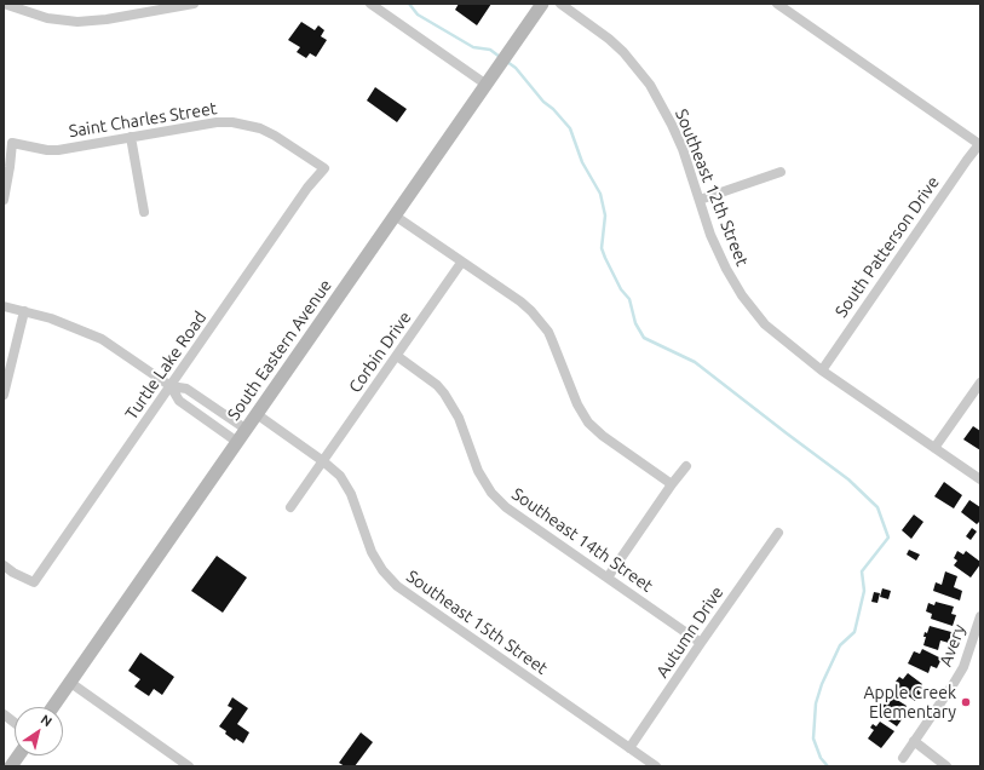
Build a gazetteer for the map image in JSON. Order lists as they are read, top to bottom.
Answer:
{
  "streets": {
    "main road": ["South Eastern Avenue"],
    "street": [
      "Saint Charles Street",
      "Southeast 12th Street",
      "South Patterson Drive",
      "Corbin Drive",
      "Turtle Lake Road",
      "Southeast 14th Street",
      "Southeast 15th Street",
      "Autumn Drive",
      "Avery"
    ]
  },
  "crossings": [
    ["Saint Charles Street", "Turtle Lake Road"],
    ["Southeast 12th Street", "South Patterson Drive"],
    ["South Eastern Avenue", "Southeast 15th Street"],
    ["Corbin Drive", "Southeast 14th Street"],
    ["Corbin Drive", "Southeast 15th Street"],
    ["Southeast 14th Street", "Autumn Drive"],
    ["Southeast 15th Street", "Autumn Drive"]
  ],
  "places": ["Apple Creek Elementary"],
  "north": "top right"
}
